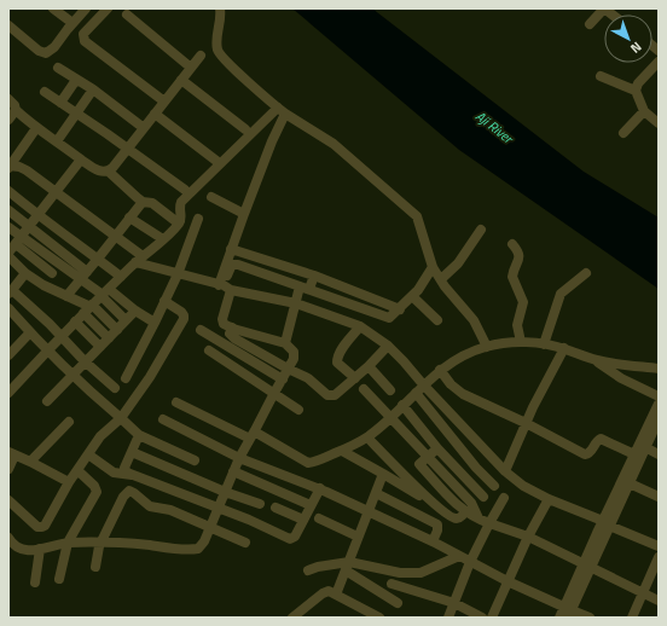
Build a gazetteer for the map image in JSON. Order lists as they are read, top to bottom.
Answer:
{
  "water": ["Aji River"],
  "north": "bottom right"
}
